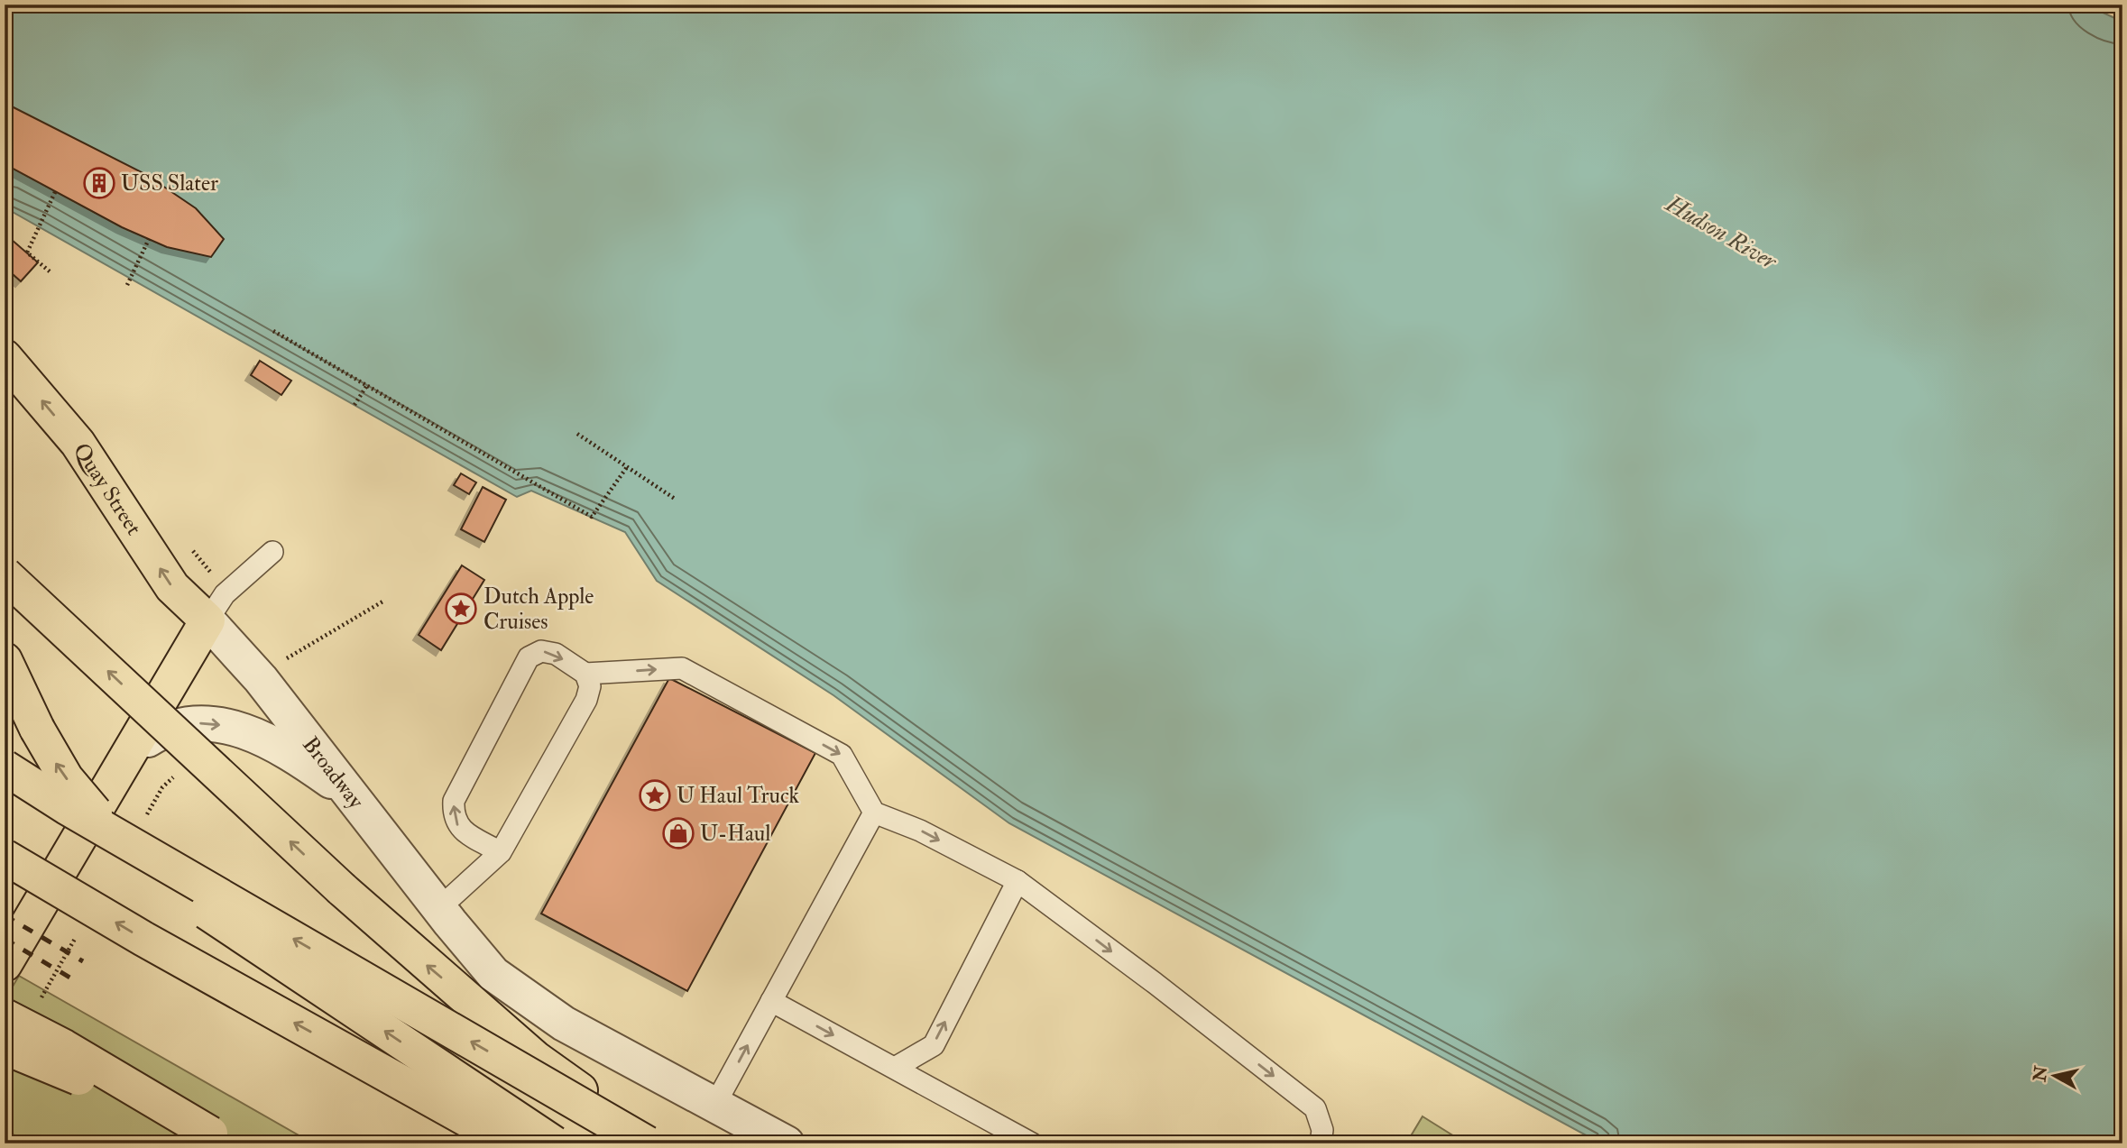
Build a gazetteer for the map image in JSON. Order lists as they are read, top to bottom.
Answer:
{
  "streets": {
    "main road": ["Quay Street"],
    "street": ["Broadway"]
  },
  "crossings": [
    ["Quay Street", "Broadway"]
  ],
  "water": ["Hudson River"],
  "places": {
    "building": ["USS Slater"],
    "place": ["Dutch Apple Cruises", "U Haul Truck"],
    "shop": ["U-Haul"]
  },
  "north": "left"
}
